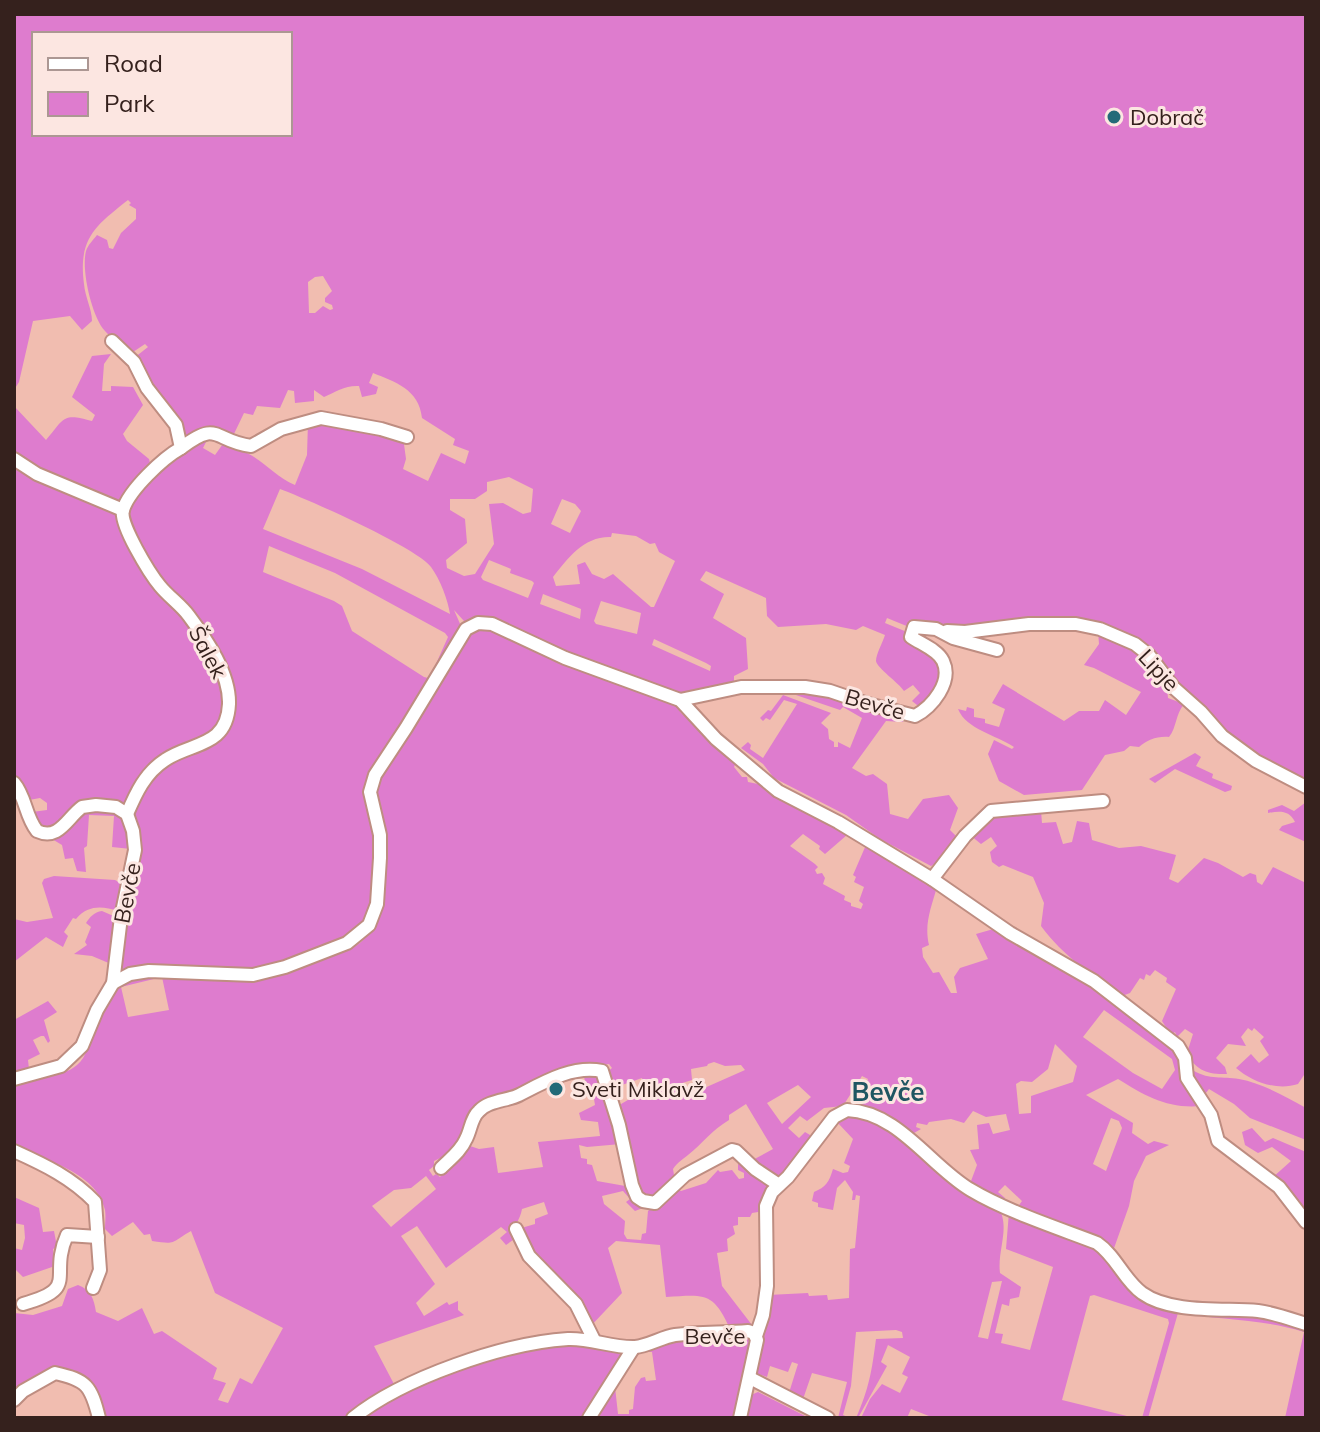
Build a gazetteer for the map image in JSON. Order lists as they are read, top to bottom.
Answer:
{
  "streets": {
    "street": ["Šalek", "Lipje", "Bevče"]
  },
  "crossings": [
    ["Šalek", "Bevče"],
    ["Lipje", "Bevče"]
  ],
  "districts": ["Bevče"],
  "places": ["Dobrač", "Sveti Miklavž"],
  "legend": ["Road", "Park"]
}
